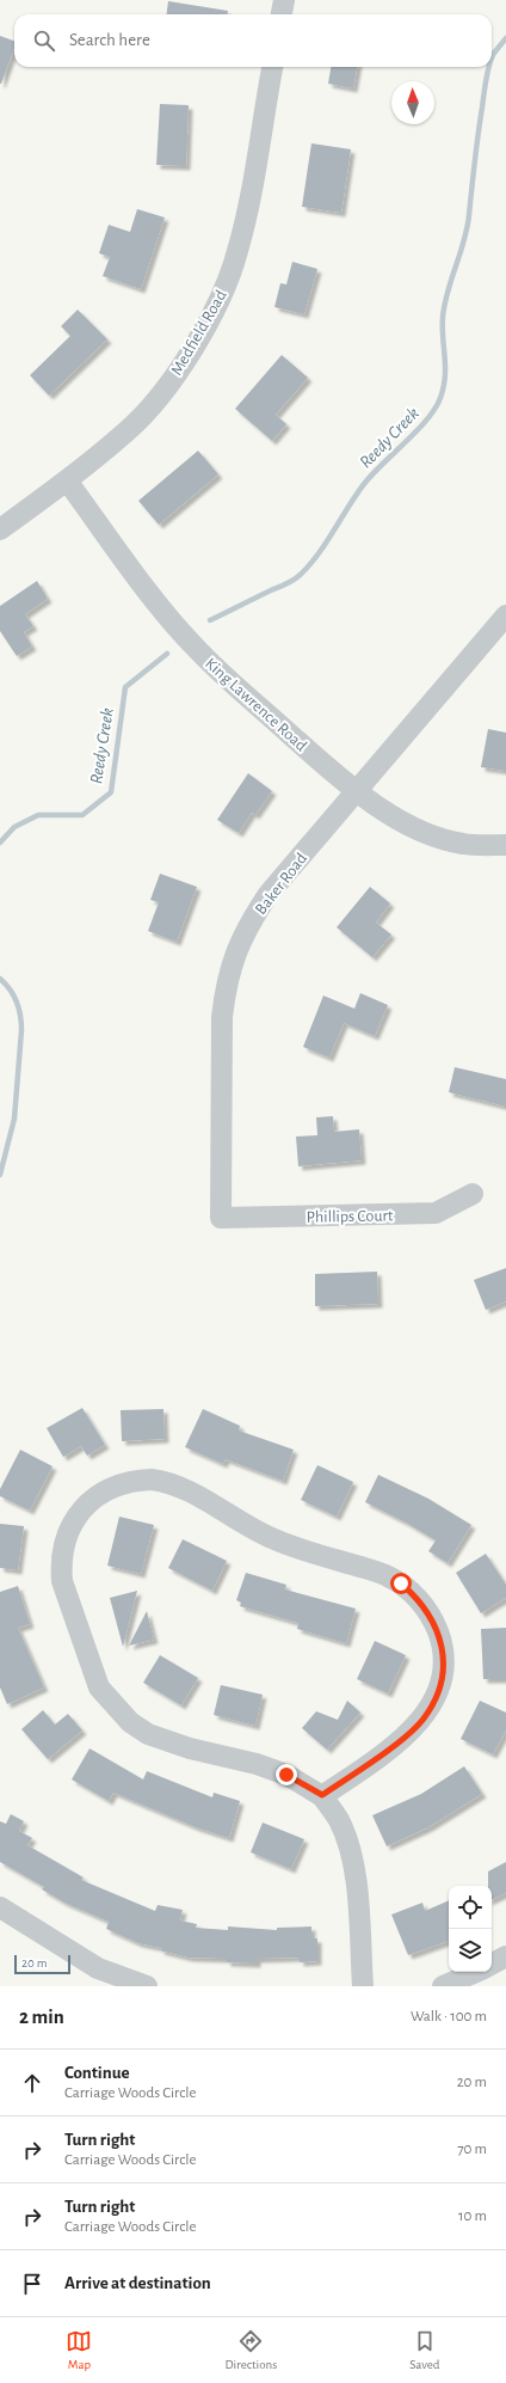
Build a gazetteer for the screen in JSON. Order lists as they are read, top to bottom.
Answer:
{
  "streets": {
    "street": [
      "Medfield Road",
      "King Lawrence Road",
      "Baker Road",
      "Phillips Court"
    ]
  },
  "crossings": [
    ["Medfield Road", "King Lawrence Road"],
    ["King Lawrence Road", "Baker Road"],
    ["Baker Road", "Phillips Court"]
  ],
  "water": ["Reedy Creek"],
  "scale_bar": "20 m",
  "north": "top",
  "page": {
    "search": "Search here",
    "scale": "20 m",
    "heading": ["2 min", "Walk · 100 m"],
    "list": [
      ["Continue", "Carriage Woods Circle", "20 m"],
      ["Turn right", "Carriage Woods Circle", "70 m"],
      ["Turn right", "Carriage Woods Circle", "10 m"],
      "Arrive at destination"
    ],
    "nav": ["Map", "Directions", "Saved"]
  }
}
